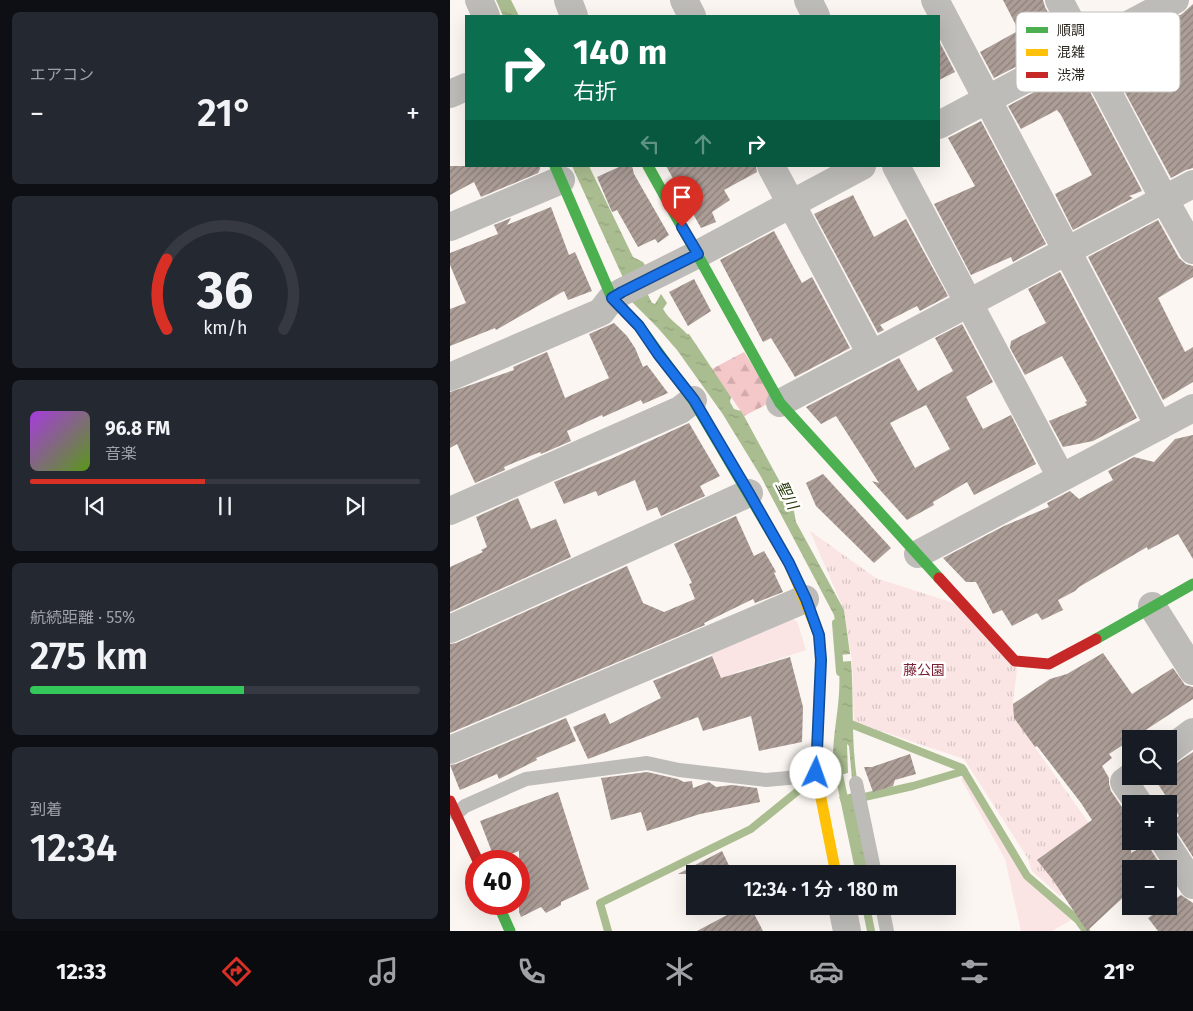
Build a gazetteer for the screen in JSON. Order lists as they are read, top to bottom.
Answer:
{
  "water": ["聖川"],
  "parks": ["藤公園"],
  "legend": ["順調", "混雑", "渋滞"],
  "page": {
    "tile": [
      "エアコン",
      ["航続距離 · 55%", "275 km"],
      ["到着", "12:34"]
    ],
    "turn": ["140 m", "右折"],
    "heat": ["−", "21°", "+"],
    "song": ["96.8 FM", "音楽"],
    "map_buttons": ["+", "−"],
    "limit": "40",
    "trip": "12:34 · 1 分 · 180 m",
    "tabs": ["12:33", "21°"],
    "gauge": ["36", "km/h"]
  }
}
